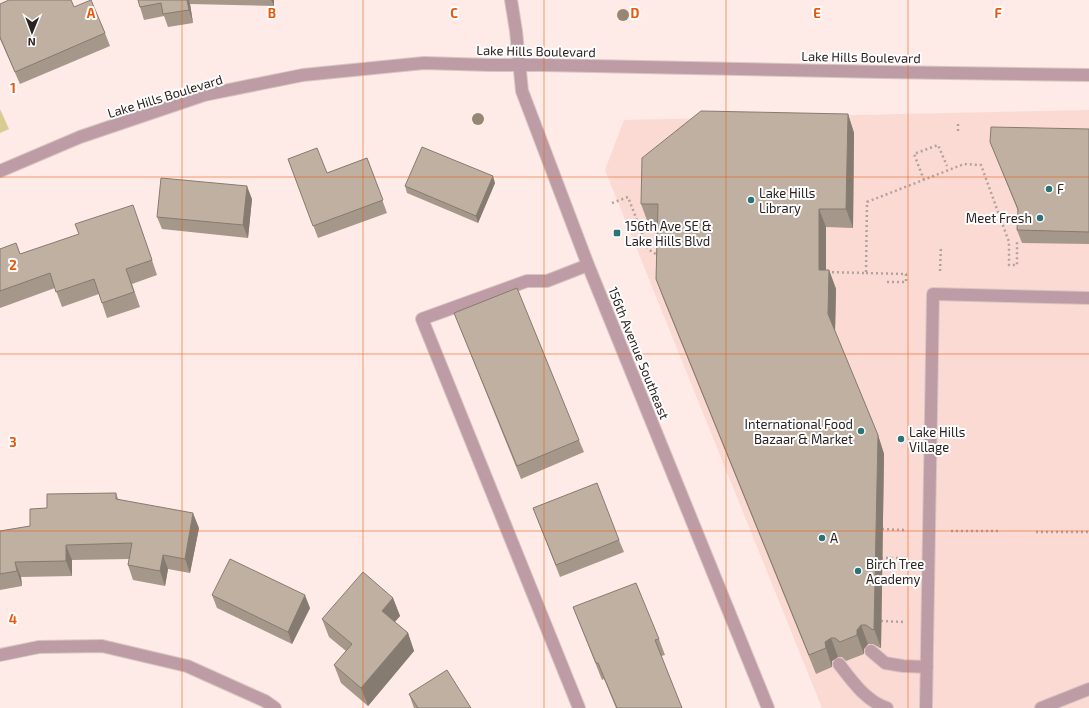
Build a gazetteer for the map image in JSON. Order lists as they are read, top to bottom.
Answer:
{
  "streets": {
    "street": ["Lake Hills Boulevard", "156th Avenue Southeast"]
  },
  "crossings": [
    ["Lake Hills Boulevard", "156th Avenue Southeast"]
  ],
  "places": {
    "other": [
      "F",
      "Lake Hills Library",
      "Meet Fresh",
      "International Food Bazaar & Market",
      "Lake Hills Village",
      "A",
      "Birch Tree Academy"
    ],
    "transit": ["156th Ave SE & Lake Hills Blvd"]
  },
  "north": "bottom",
  "grid": {
    "columns": [
      "A",
      "B",
      "C",
      "D",
      "E",
      "F"
    ],
    "rows": [
      "1",
      "2",
      "3",
      "4"
    ]
  }
}
